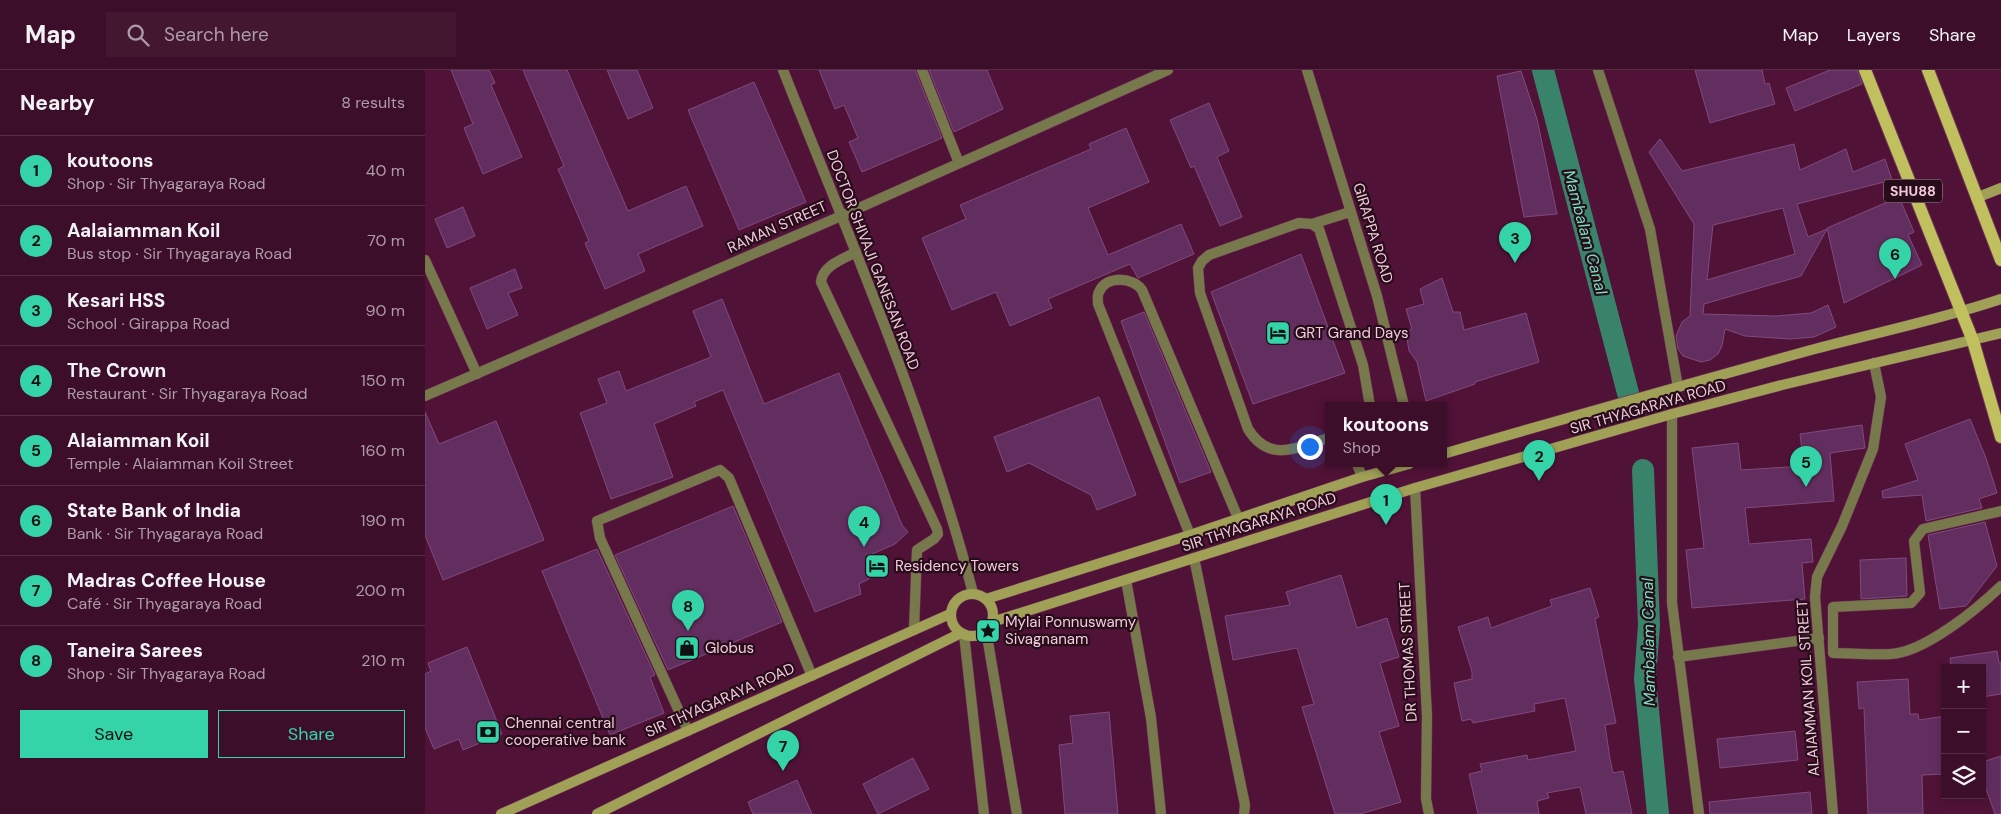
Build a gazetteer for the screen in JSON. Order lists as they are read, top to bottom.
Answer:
{
  "streets": {
    "main road": ["SHU88", "SIR THYAGARAYA ROAD"],
    "street": [
      "RAMAN STREET",
      "GIRAPPA ROAD",
      "DOCTOR SHIVAJI GANESAN ROAD",
      "DR THOMAS STREET",
      "ALAIAMMAN KOIL STREET"
    ]
  },
  "crossings": [
    ["SHU88", "SIR THYAGARAYA ROAD"],
    ["RAMAN STREET", "DOCTOR SHIVAJI GANESAN ROAD"],
    ["DOCTOR SHIVAJI GANESAN ROAD", "SIR THYAGARAYA ROAD"],
    ["SIR THYAGARAYA ROAD", "DR THOMAS STREET"],
    ["SIR THYAGARAYA ROAD", "ALAIAMMAN KOIL STREET"]
  ],
  "water": ["Mambalam Canal"],
  "places": {
    "hotel": ["GRT Grand Days", "Residency Towers"],
    "place": ["Mylai Ponnuswamy Sivagnanam"],
    "shop": ["Globus"],
    "bank": ["Chennai central cooperative bank"]
  },
  "page": {
    "header": "Map",
    "search": "Search here",
    "nav": ["Map", "Layers", "Share"],
    "heading": ["Nearby", "8 results"],
    "list": [
      {
        "mark": "1",
        "name": "koutoons",
        "note": "Shop · Sir Thyagaraya Road",
        "value": "40 m"
      },
      {
        "mark": "2",
        "name": "Aalaiamman Koil",
        "note": "Bus stop · Sir Thyagaraya Road",
        "value": "70 m"
      },
      {
        "mark": "3",
        "name": "Kesari HSS",
        "note": "School · Girappa Road",
        "value": "90 m"
      },
      {
        "mark": "4",
        "name": "The Crown",
        "note": "Restaurant · Sir Thyagaraya Road",
        "value": "150 m"
      },
      {
        "mark": "5",
        "name": "Alaiamman Koil",
        "note": "Temple · Alaiamman Koil Street",
        "value": "160 m"
      },
      {
        "mark": "6",
        "name": "State Bank of India",
        "note": "Bank · Sir Thyagaraya Road",
        "value": "190 m"
      },
      {
        "mark": "7",
        "name": "Madras Coffee House",
        "note": "Café · Sir Thyagaraya Road",
        "value": "200 m"
      },
      {
        "mark": "8",
        "name": "Taneira Sarees",
        "note": "Shop · Sir Thyagaraya Road",
        "value": "210 m"
      }
    ],
    "pins": [
      "3",
      "6",
      "2",
      "5",
      "1",
      "4",
      "8",
      "7"
    ],
    "popup": ["koutoons", "Shop"],
    "map_buttons": ["+", "−"],
    "buttons": ["Save", "Share"]
  }
}
